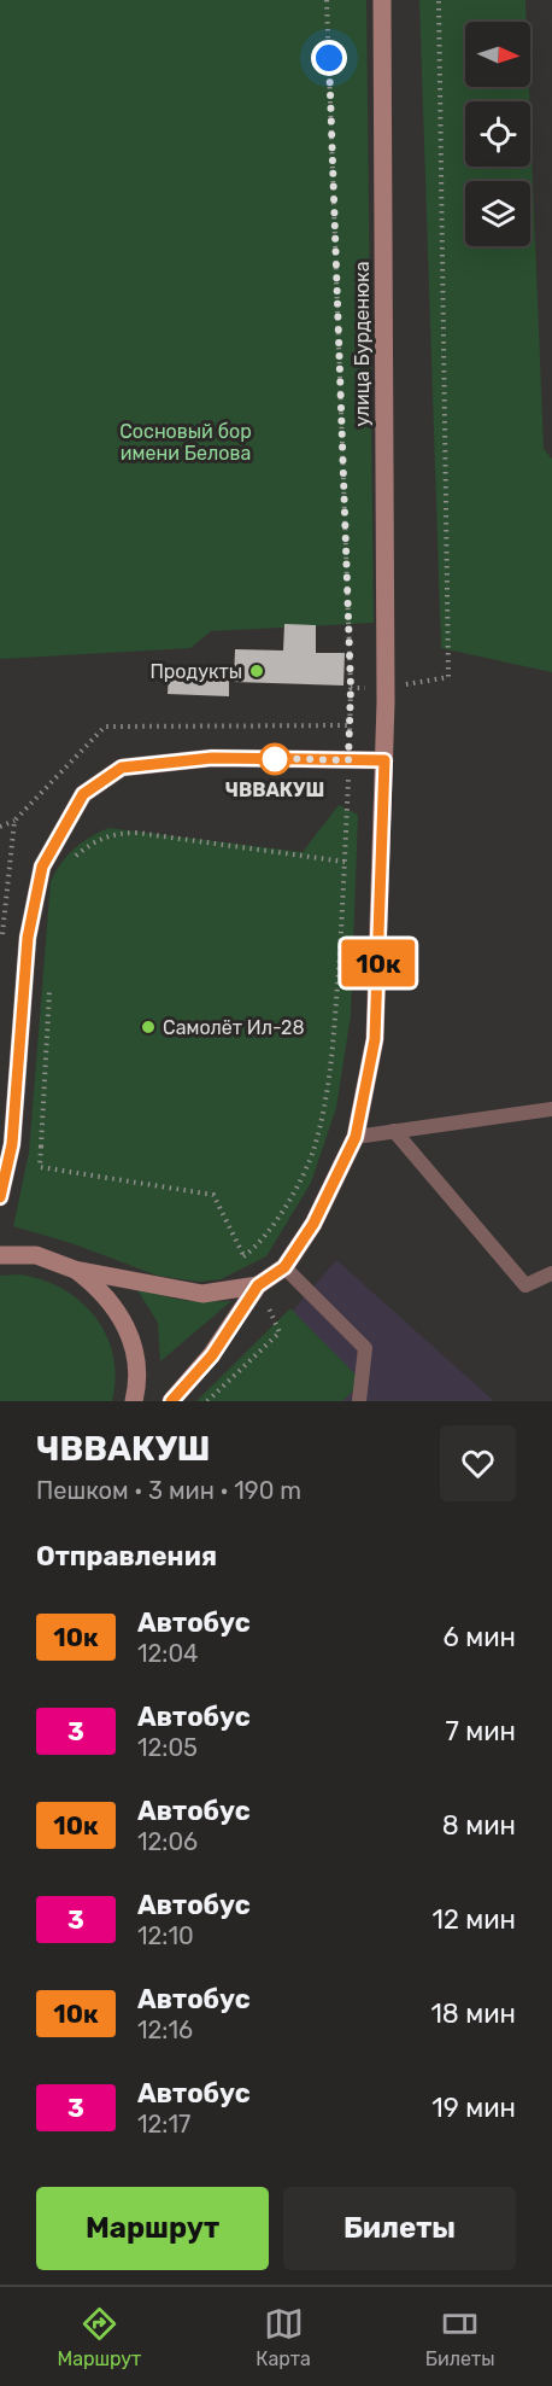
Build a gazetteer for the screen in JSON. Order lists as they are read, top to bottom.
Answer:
{
  "streets": {
    "street": ["улица Бурденюка"]
  },
  "parks": ["Сосновый бор имени Белова"],
  "places": ["Продукты", "ЧВВАКУШ", "Самолёт Ил-28"],
  "lines": ["bus line 10к"],
  "north": "right",
  "page": {
    "on_map": "10к",
    "heading": [
      ["ЧВВАКУШ", "Пешком · 3 мин · 190 m"],
      "Отправления"
    ],
    "list": [
      {
        "mark": "10к",
        "name": "Автобус",
        "note": "12:04",
        "value": "6 мин"
      },
      {
        "mark": "3",
        "name": "Автобус",
        "note": "12:05",
        "value": "7 мин"
      },
      {
        "mark": "10к",
        "name": "Автобус",
        "note": "12:06",
        "value": "8 мин"
      },
      {
        "mark": "3",
        "name": "Автобус",
        "note": "12:10",
        "value": "12 мин"
      },
      {
        "mark": "10к",
        "name": "Автобус",
        "note": "12:16",
        "value": "18 мин"
      },
      {
        "mark": "3",
        "name": "Автобус",
        "note": "12:17",
        "value": "19 мин"
      }
    ],
    "buttons": ["Маршрут", "Билеты"],
    "tabs": ["Маршрут", "Карта", "Билеты"]
  }
}
